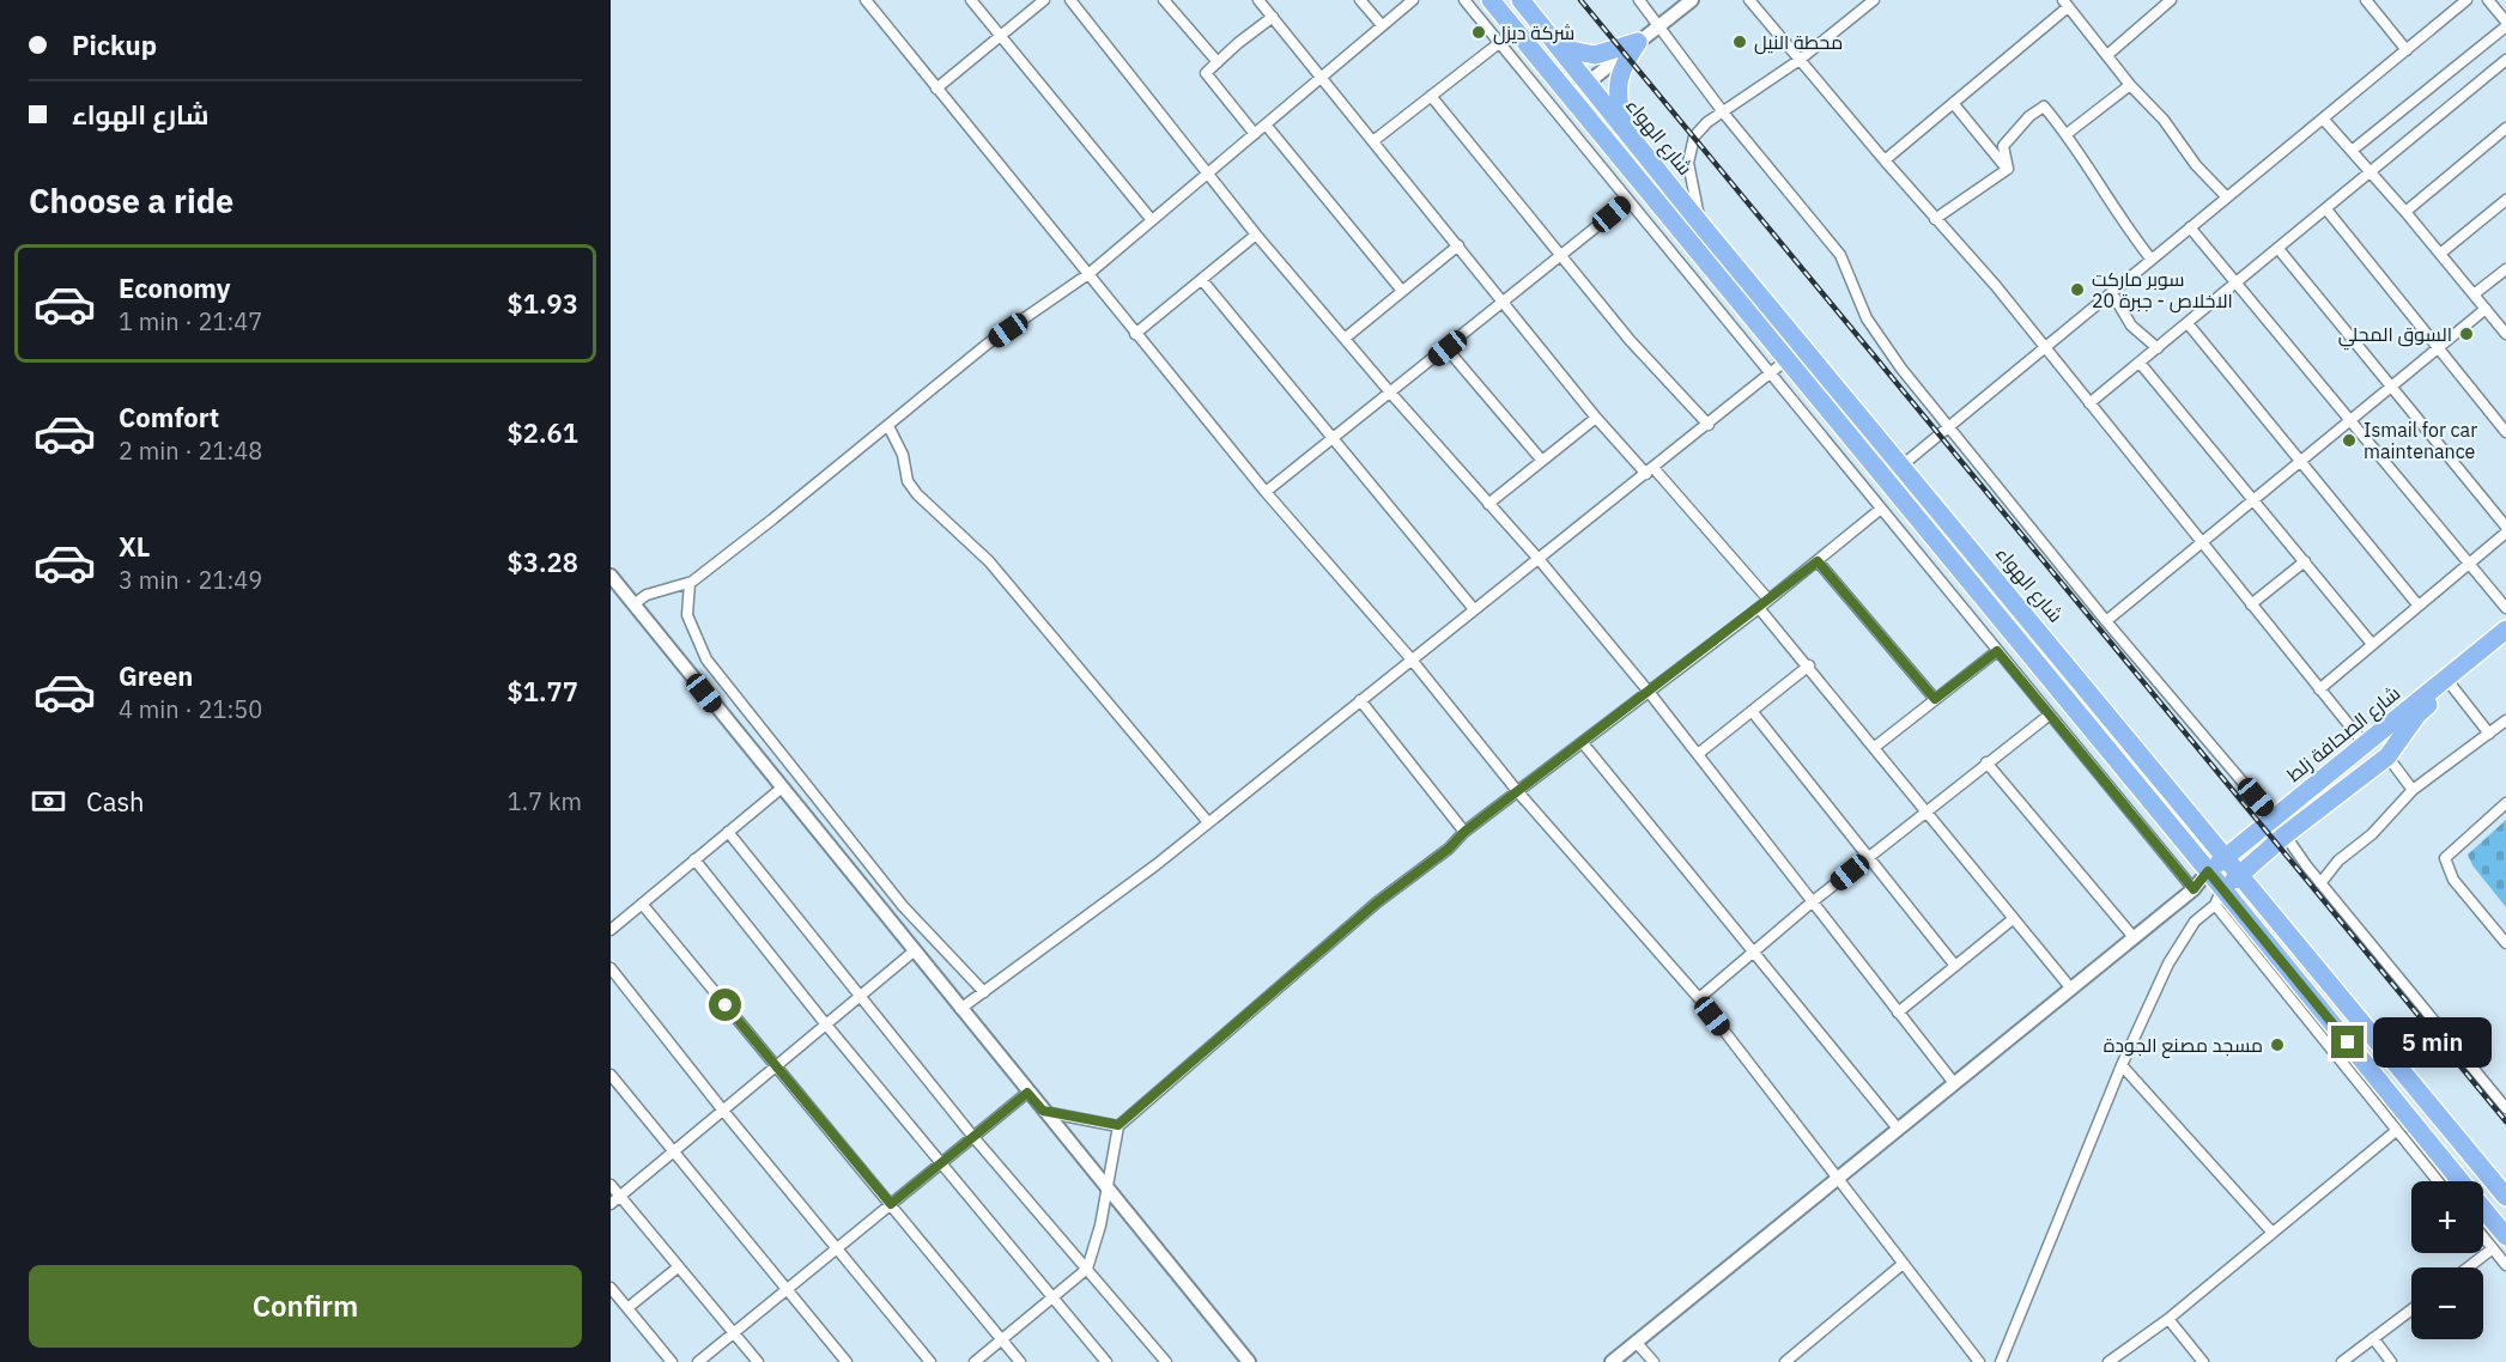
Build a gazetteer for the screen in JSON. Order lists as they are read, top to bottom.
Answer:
{
  "streets": {
    "highway": ["شارع الهواء", "شارع الصحافة زلط"]
  },
  "crossings": [
    ["شارع الهواء", "شارع الصحافة زلط"]
  ],
  "places": [
    "شركة ديزل",
    "محطة النيل",
    "سوبر ماركت الاخلاص - جبرة 20",
    "السوق المحلي",
    "Ismail for car maintenance",
    "مسجد مصنع الجودة"
  ],
  "page": {
    "banner": ["Pickup", "شارع الهواء"],
    "heading": "Choose a ride",
    "list": [
      {
        "name": "Economy",
        "note": "1 min · 21:47",
        "value": "$1.93"
      },
      {
        "name": "Comfort",
        "note": "2 min · 21:48",
        "value": "$2.61"
      },
      {
        "name": "XL",
        "note": "3 min · 21:49",
        "value": "$3.28"
      },
      {
        "name": "Green",
        "note": "4 min · 21:50",
        "value": "$1.77"
      }
    ],
    "pay": ["Cash", "1.7 km"],
    "bubble": "5 min",
    "map_buttons": ["+", "−"],
    "buttons": "Confirm"
  }
}
